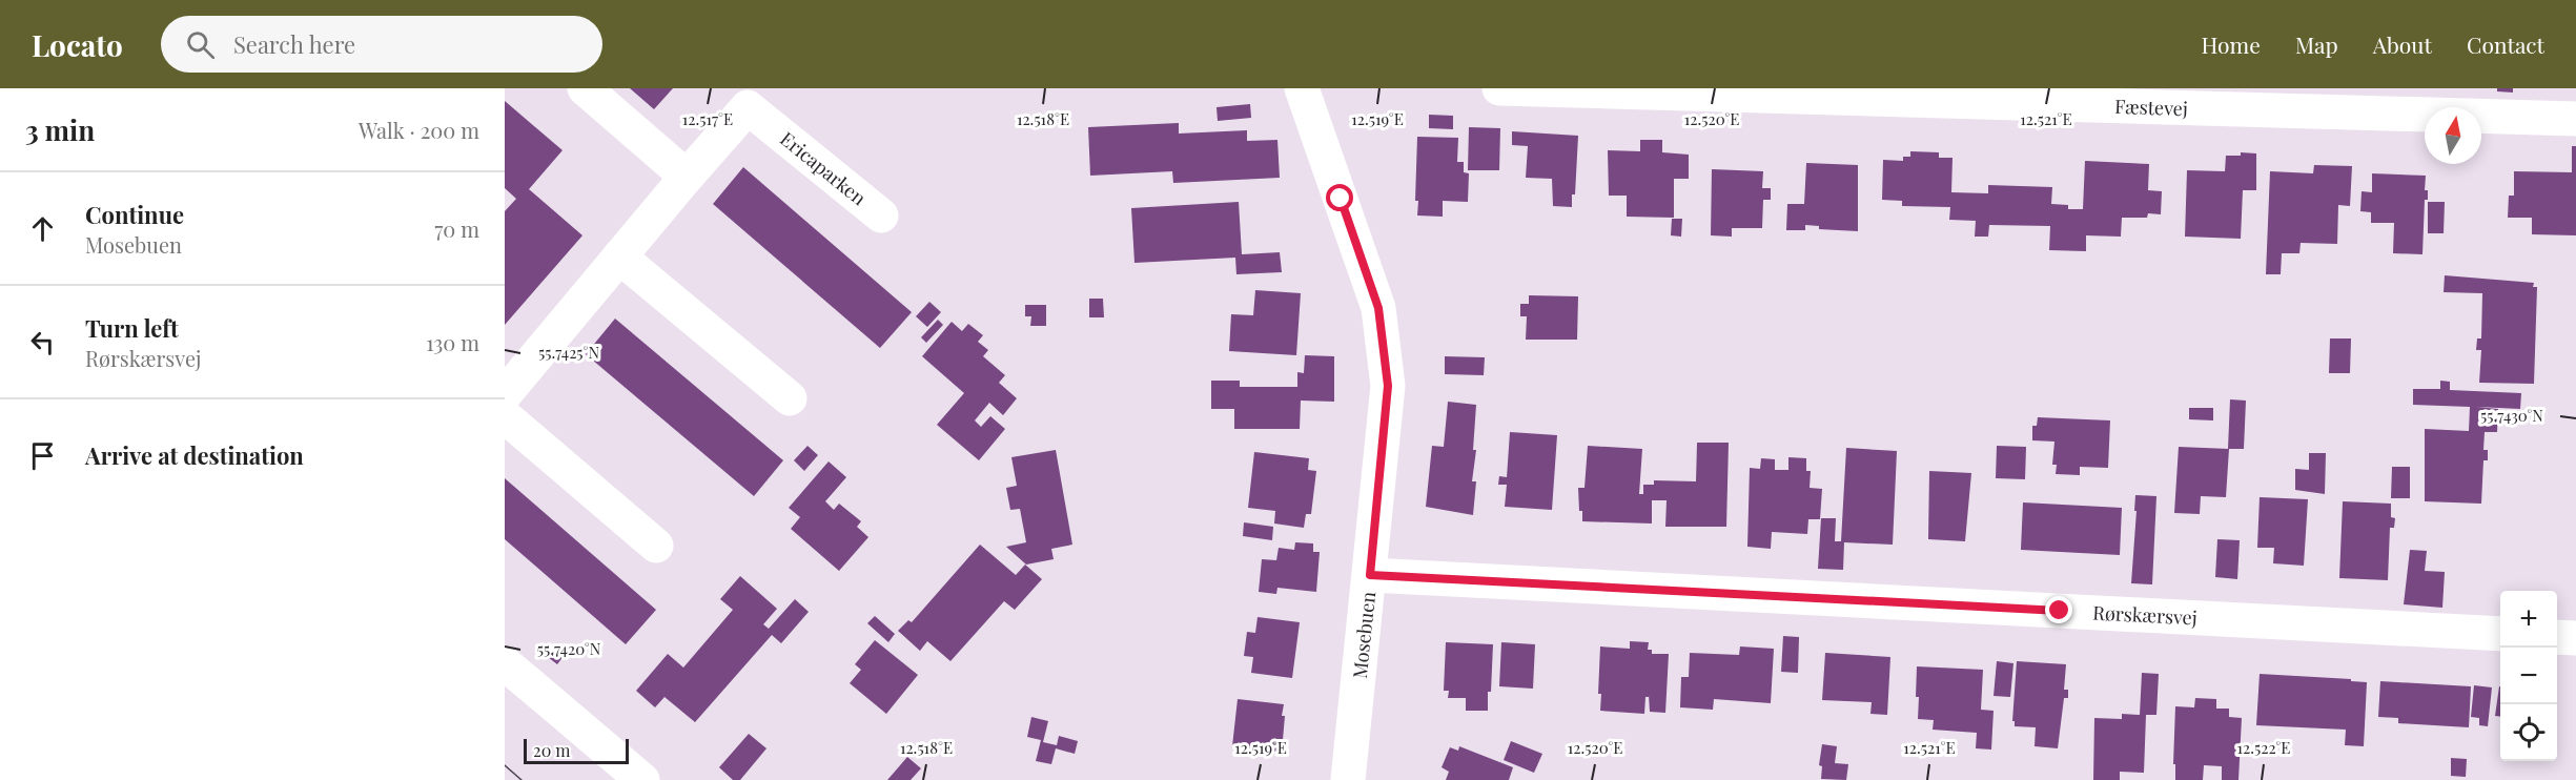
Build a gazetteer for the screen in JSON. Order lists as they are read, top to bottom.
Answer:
{
  "streets": {
    "street": [
      "Fæstevej",
      "Ericaparken",
      "Rørskærsvej",
      "Mosebuen"
    ]
  },
  "crossings": [
    ["Rørskærsvej", "Mosebuen"]
  ],
  "scale_bar": "20 m",
  "north": "top",
  "page": {
    "header": "Locato",
    "search": "Search here",
    "nav": [
      "Home",
      "Map",
      "About",
      "Contact"
    ],
    "heading": ["3 min", "Walk · 200 m"],
    "list": [
      ["Continue", "Mosebuen", "70 m"],
      ["Turn left", "Rørskærsvej", "130 m"],
      "Arrive at destination"
    ],
    "map_buttons": ["+", "−"],
    "scale": "20 m"
  },
  "coordinates": [
    "12.517°E",
    "12.518°E",
    "12.519°E",
    "12.520°E",
    "12.521°E",
    "55.7425°N",
    "55.7430°N",
    "55.7420°N",
    "12.522°E"
  ]
}
